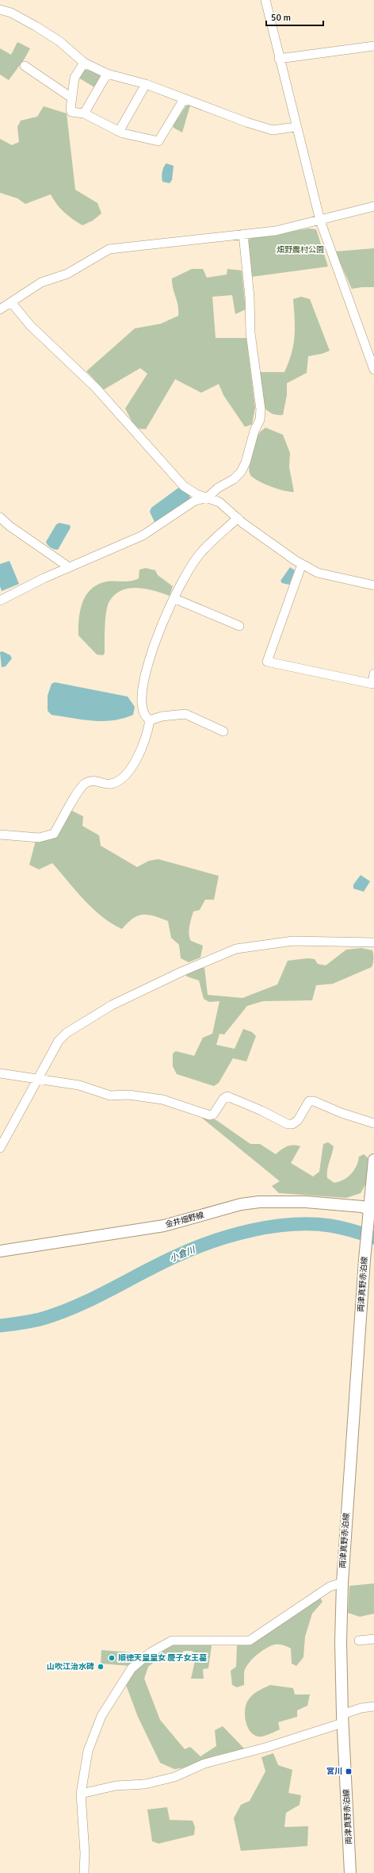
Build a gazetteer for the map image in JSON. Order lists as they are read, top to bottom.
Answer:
{
  "streets": {
    "main road": ["金井畑野線", "両津真野赤泊線"]
  },
  "crossings": [
    ["金井畑野線", "両津真野赤泊線"]
  ],
  "water": ["小倉川"],
  "parks": ["畑野農村公園"],
  "places": {
    "other": ["順徳天皇皇女 慶子女王墓", "山吹江治水碑"],
    "transit": ["宮川"]
  },
  "scale_bar": "50 m"
}
